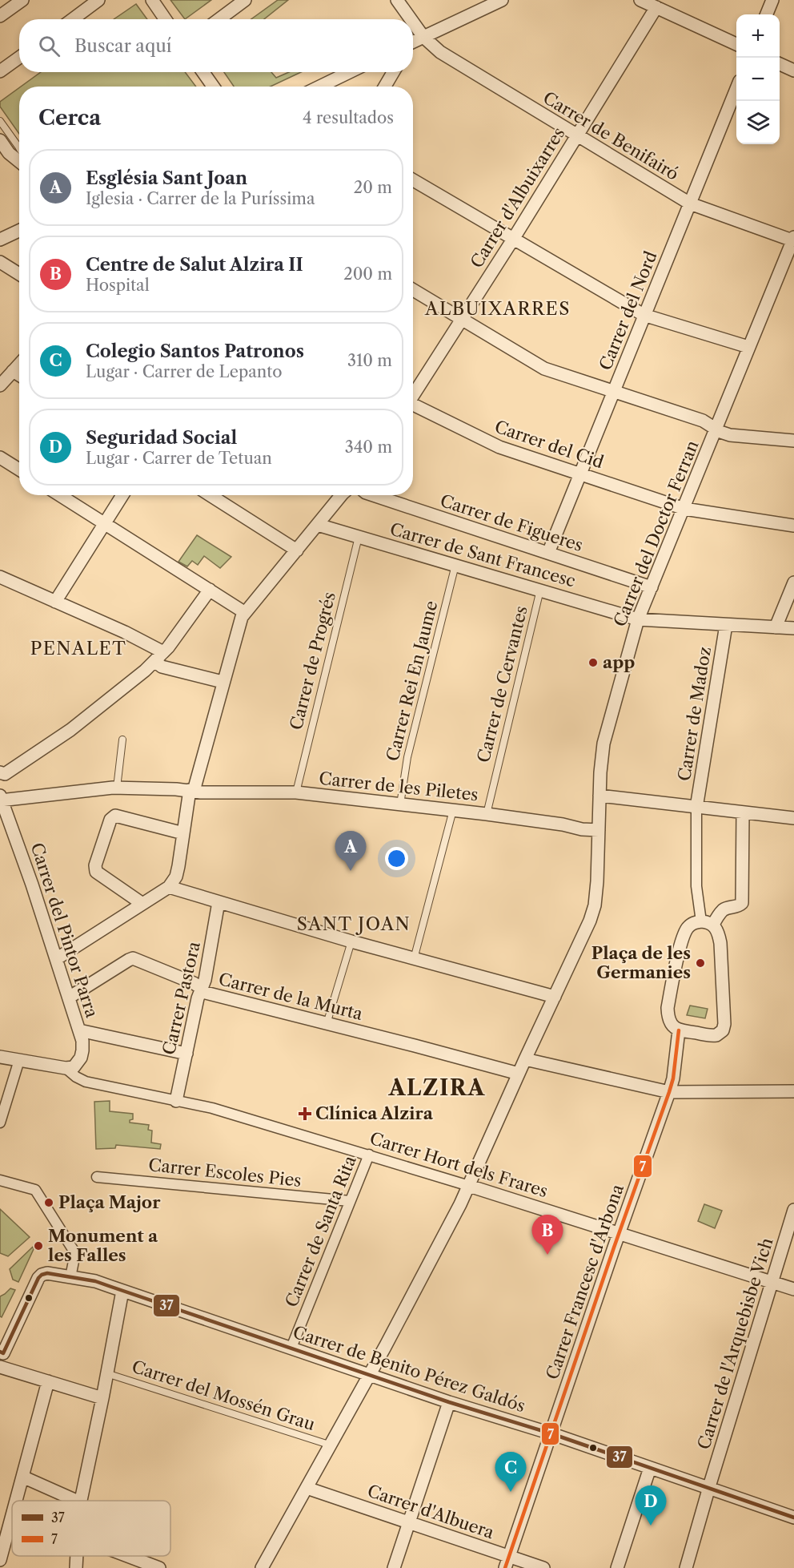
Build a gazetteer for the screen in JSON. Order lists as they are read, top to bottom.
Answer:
{
  "streets": {
    "street": [
      "Carrer de Benifairó",
      "Carrer d'Albuixarres",
      "Carrer del Nord",
      "Carrer del Cid",
      "Carrer de Figueres",
      "Carrer del Doctor Ferran",
      "Carrer de Sant Francesc",
      "Carrer de Madoz",
      "Carrer de les Piletes",
      "Carrer del Pintor Parra",
      "Carrer de la Murta",
      "Carrer Pastora",
      "Carrer Hort dels Frares",
      "Carrer Escoles Pies",
      "Carrer de Santa Rita",
      "Carrer Francesc d'Arbona",
      "Carrer de l'Arquebisbe Vich",
      "Carrer de Benito Pérez Galdós",
      "Carrer d'Albuera"
    ],
    "lane": [
      "Carrer de Progrés",
      "Carrer Rei En Jaume",
      "Carrer de Cervantes",
      "Carrer del Mossén Grau"
    ]
  },
  "crossings": [
    ["Carrer de Benifairó", "Carrer d'Albuixarres"],
    ["Carrer de Benifairó", "Carrer del Nord"],
    ["Carrer de Benifairó", "Carrer del Doctor Ferran"],
    ["Carrer del Nord", "Carrer del Cid"],
    ["Carrer del Nord", "Carrer de Figueres"],
    ["Carrer del Cid", "Carrer del Doctor Ferran"],
    ["Carrer de Figueres", "Carrer del Doctor Ferran"],
    ["Carrer del Doctor Ferran", "Carrer de Sant Francesc"],
    ["Carrer del Doctor Ferran", "Carrer de les Piletes"],
    ["Carrer del Doctor Ferran", "Carrer de la Murta"],
    ["Carrer del Doctor Ferran", "Carrer Hort dels Frares"],
    ["Carrer del Doctor Ferran", "Carrer de Benito Pérez Galdós"],
    ["Carrer del Doctor Ferran", "Carrer del Mossén Grau"],
    ["Carrer del Doctor Ferran", "Carrer d'Albuera"],
    ["Carrer de Sant Francesc", "Carrer de Progrés"],
    ["Carrer de Sant Francesc", "Carrer Rei En Jaume"],
    ["Carrer de Sant Francesc", "Carrer de Cervantes"],
    ["Carrer de Sant Francesc", "Carrer de Madoz"],
    ["Carrer de Progrés", "Carrer de les Piletes"],
    ["Carrer Rei En Jaume", "Carrer de les Piletes"],
    ["Carrer de Cervantes", "Carrer de les Piletes"],
    ["Carrer de les Piletes", "Carrer del Pintor Parra"],
    ["Carrer del Pintor Parra", "Carrer de la Murta"],
    ["Carrer del Pintor Parra", "Carrer Hort dels Frares"],
    ["Carrer de la Murta", "Carrer Pastora"],
    ["Carrer Pastora", "Carrer Hort dels Frares"],
    ["Carrer Hort dels Frares", "Carrer de Santa Rita"],
    ["Carrer Hort dels Frares", "Carrer Francesc d'Arbona"],
    ["Carrer Hort dels Frares", "Carrer de l'Arquebisbe Vich"],
    ["Carrer Escoles Pies", "Carrer de Santa Rita"],
    ["Carrer de Santa Rita", "Carrer de Benito Pérez Galdós"],
    ["Carrer Francesc d'Arbona", "Carrer de Benito Pérez Galdós"],
    ["Carrer Francesc d'Arbona", "Carrer d'Albuera"],
    ["Carrer de l'Arquebisbe Vich", "Carrer de Benito Pérez Galdós"]
  ],
  "districts": [
    "ALBUIXARRES",
    "PENALET",
    "SANT JOAN",
    "ALZIRA"
  ],
  "places": {
    "other": [
      "app",
      "Plaça de les Germanies",
      "Plaça Major",
      "Monument a les Falles"
    ],
    "health": ["Clínica Alzira"]
  },
  "lines": ["transit line 7", "transit line 37"],
  "legend": ["37", "7"],
  "page": {
    "map_buttons": ["+", "−"],
    "search": "Buscar aquí",
    "heading": ["Cerca", "4 resultados"],
    "list": [
      {
        "mark": "A",
        "name": "Església Sant Joan",
        "note": "Iglesia · Carrer de la Puríssima",
        "value": "20 m"
      },
      {
        "mark": "B",
        "name": "Centre de Salut Alzira II",
        "note": "Hospital",
        "value": "200 m"
      },
      {
        "mark": "C",
        "name": "Colegio Santos Patronos",
        "note": "Lugar · Carrer de Lepanto",
        "value": "310 m"
      },
      {
        "mark": "D",
        "name": "Seguridad Social",
        "note": "Lugar · Carrer de Tetuan",
        "value": "340 m"
      }
    ],
    "pins": [
      "A",
      "B",
      "C",
      "D"
    ]
  }
}
